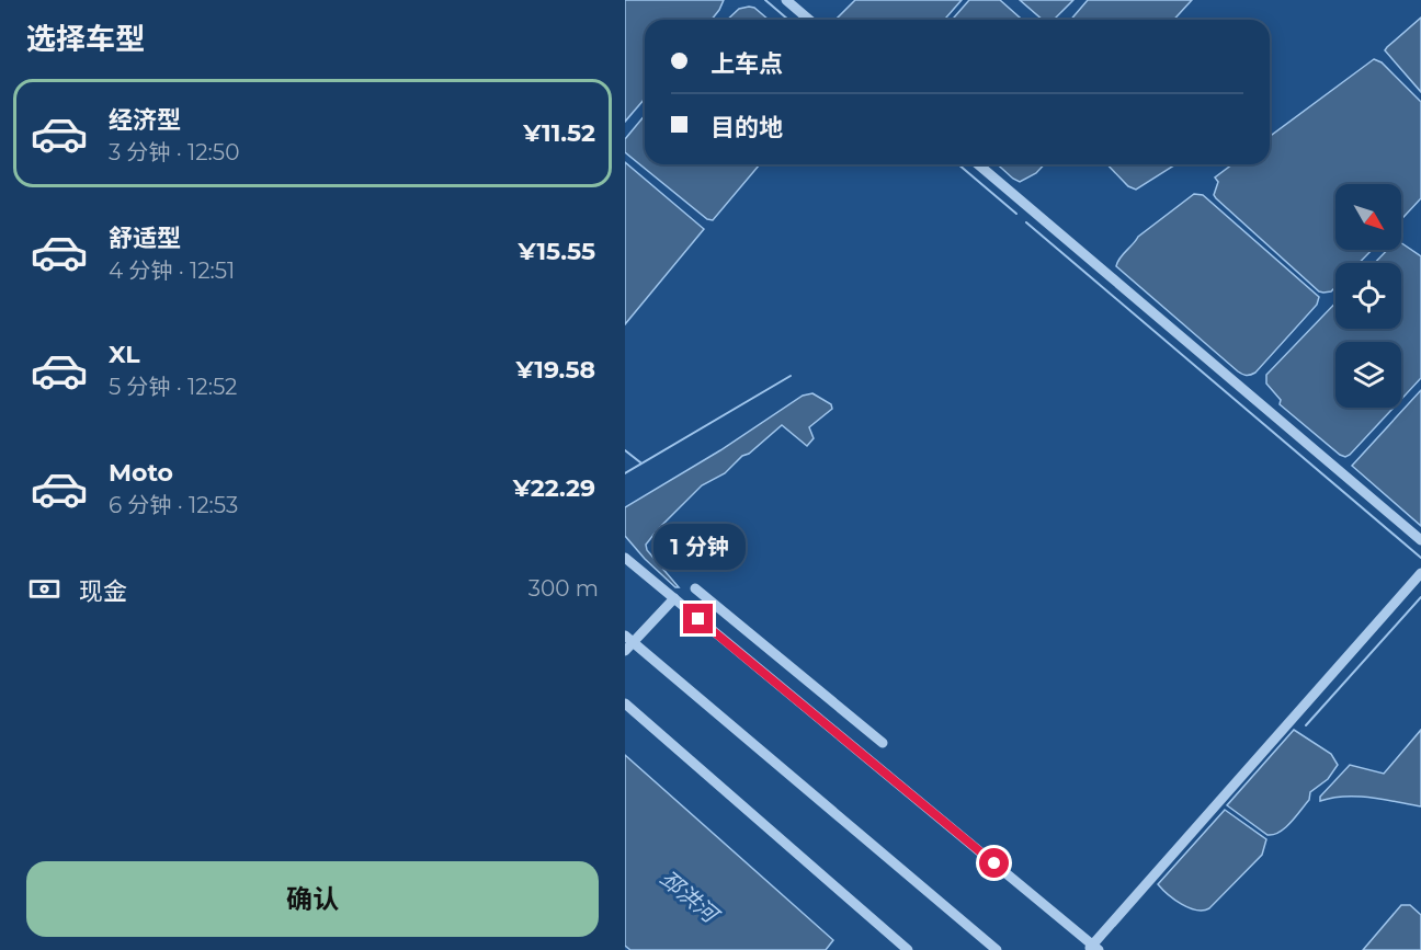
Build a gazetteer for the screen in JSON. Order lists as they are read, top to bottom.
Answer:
{
  "water": ["邳洪河"],
  "north": "bottom right",
  "page": {
    "heading": "选择车型",
    "banner": ["上车点", "目的地"],
    "list": [
      {
        "name": "经济型",
        "note": "3 分钟 · 12:50",
        "value": "¥11.52"
      },
      {
        "name": "舒适型",
        "note": "4 分钟 · 12:51",
        "value": "¥15.55"
      },
      {
        "name": "XL",
        "note": "5 分钟 · 12:52",
        "value": "¥19.58"
      },
      {
        "name": "Moto",
        "note": "6 分钟 · 12:53",
        "value": "¥22.29"
      }
    ],
    "bubble": "1 分钟",
    "pay": ["现金", "300 m"],
    "buttons": "确认"
  }
}
